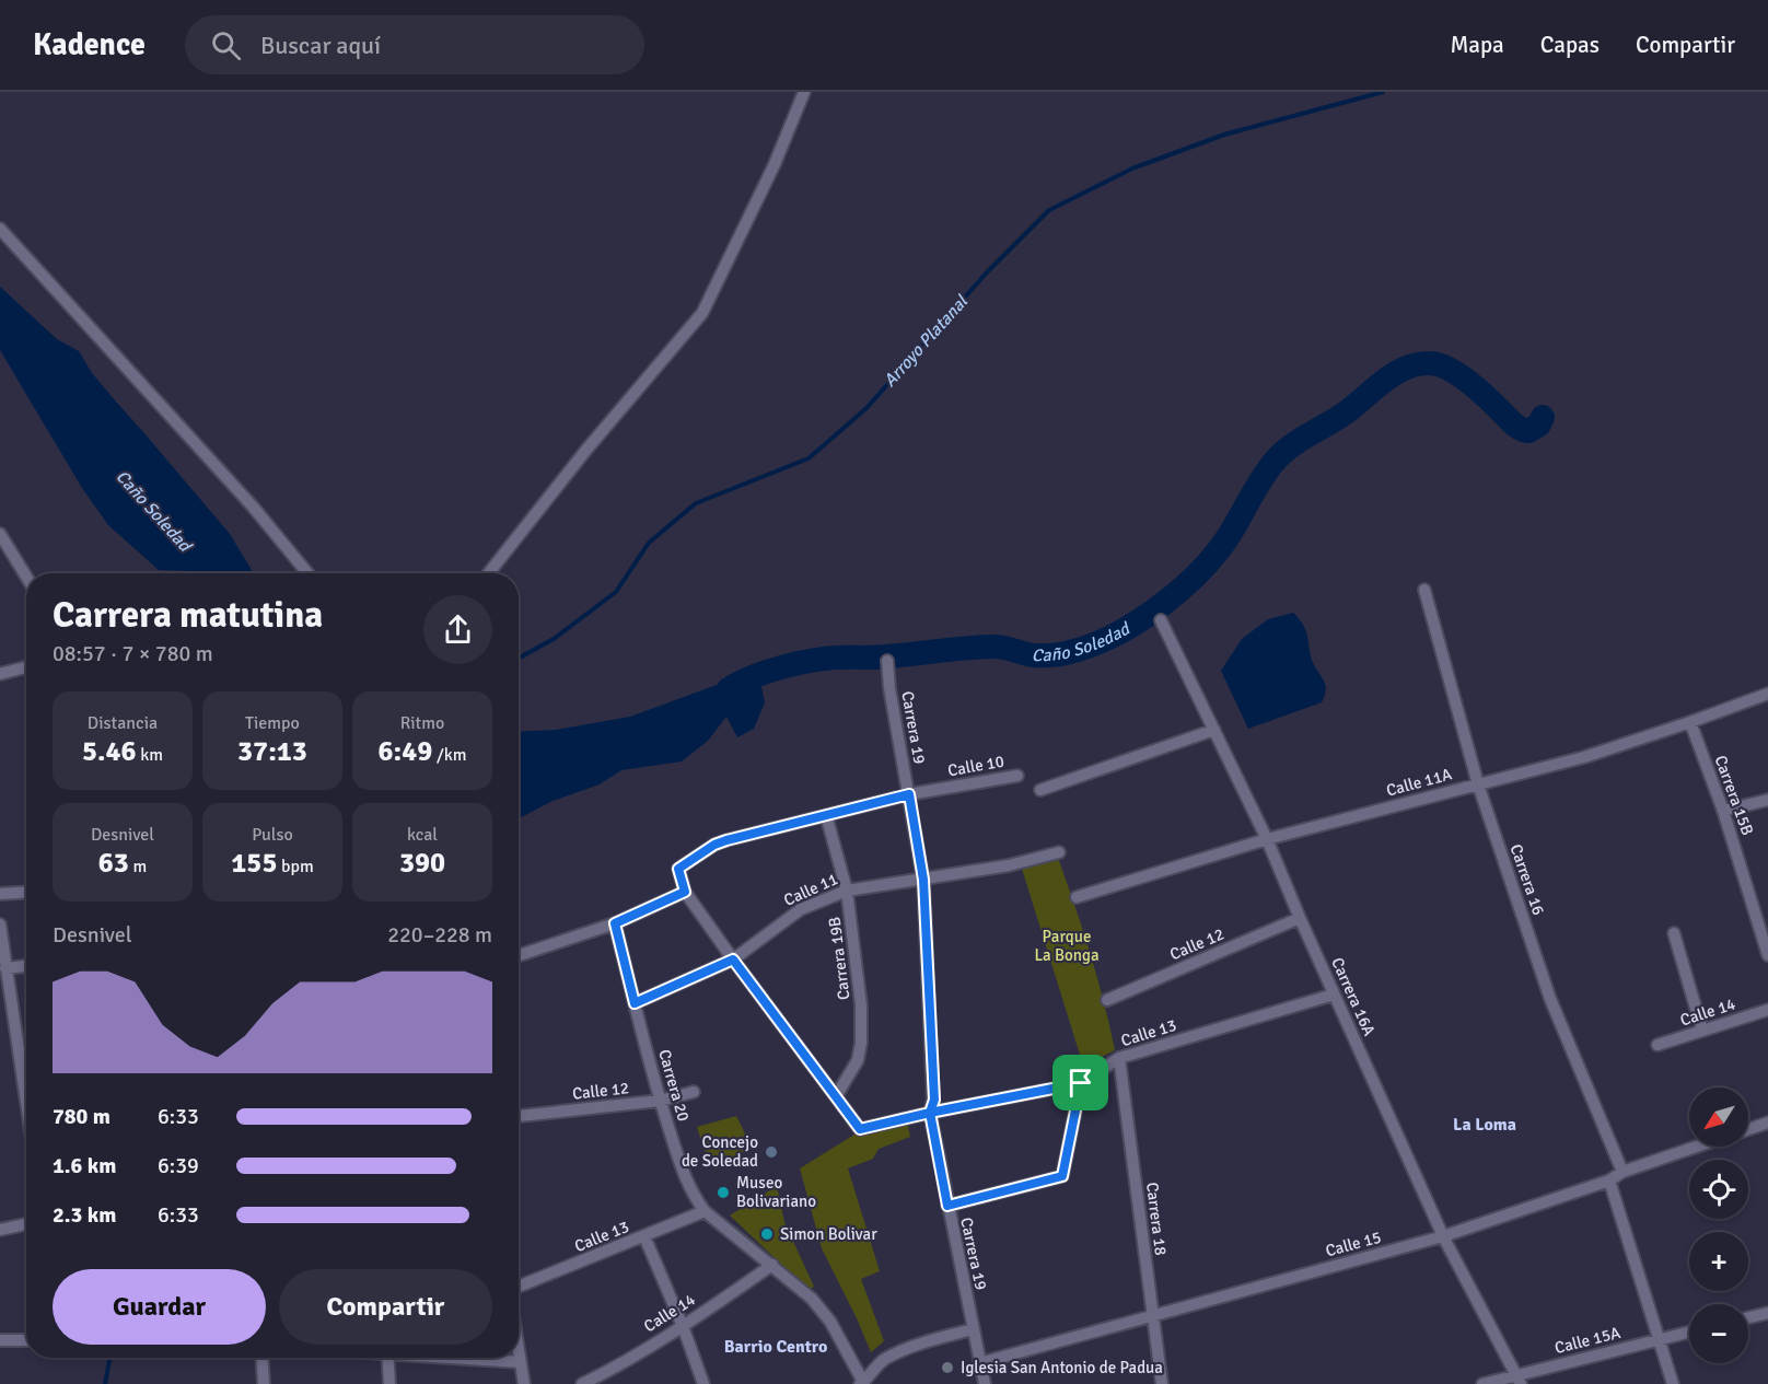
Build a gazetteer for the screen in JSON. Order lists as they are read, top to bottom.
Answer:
{
  "streets": {
    "street": [
      "Carrera 19",
      "Calle 10",
      "Calle 11A",
      "Carrera 15B",
      "Carrera 16",
      "Calle 11",
      "Calle 12",
      "Carrera 19B",
      "Carrera 16A",
      "Calle 14",
      "Calle 13",
      "Carrera 20",
      "Carrera 18",
      "Calle 15",
      "Calle 15A"
    ]
  },
  "crossings": [
    ["Carrera 19", "Calle 10"],
    ["Carrera 19", "Calle 11"],
    ["Carrera 19", "Calle 13"],
    ["Carrera 19", "Calle 15"],
    ["Calle 10", "Carrera 19B"],
    ["Calle 11A", "Carrera 15B"],
    ["Calle 11A", "Carrera 16"],
    ["Calle 11A", "Carrera 16A"],
    ["Carrera 16", "Calle 15"],
    ["Calle 11", "Carrera 19B"],
    ["Calle 11", "Carrera 20"],
    ["Calle 12", "Carrera 16A"],
    ["Calle 12", "Carrera 20"],
    ["Carrera 19B", "Calle 13"],
    ["Carrera 16A", "Calle 13"],
    ["Carrera 16A", "Calle 15"],
    ["Carrera 16A", "Calle 15A"],
    ["Calle 14", "Carrera 20"],
    ["Calle 13", "Carrera 20"],
    ["Calle 13", "Carrera 18"],
    ["Carrera 18", "Calle 15"]
  ],
  "districts": ["La Loma", "Barrio Centro"],
  "water": ["Arroyo Platanal", "Caño Soledad"],
  "parks": ["Parque La Bonga"],
  "places": [
    "Concejo de Soledad",
    "Museo Bolivariano",
    "Simon Bolivar",
    "Iglesia San Antonio de Padua"
  ],
  "north": "bottom left",
  "page": {
    "header": "Kadence",
    "search": "Buscar aquí",
    "nav": ["Mapa", "Capas", "Compartir"],
    "heading": ["Carrera matutina", "08:57 · 7 × 780 m"],
    "stats": [
      ["Distancia", "5.46 km"],
      ["Tiempo", "37:13"],
      ["Ritmo", "6:49 /km"],
      ["Desnivel", "63 m"],
      ["Pulso", "155 bpm"],
      ["kcal", "390"]
    ],
    "chart": ["Desnivel", "220–228 m"],
    "map_buttons": ["+", "−"],
    "list": [
      {
        "name": "780 m",
        "note": "6:33"
      },
      {
        "name": "1.6 km",
        "note": "6:39"
      },
      {
        "name": "2.3 km",
        "note": "6:33"
      }
    ],
    "buttons": ["Guardar", "Compartir"]
  }
}
